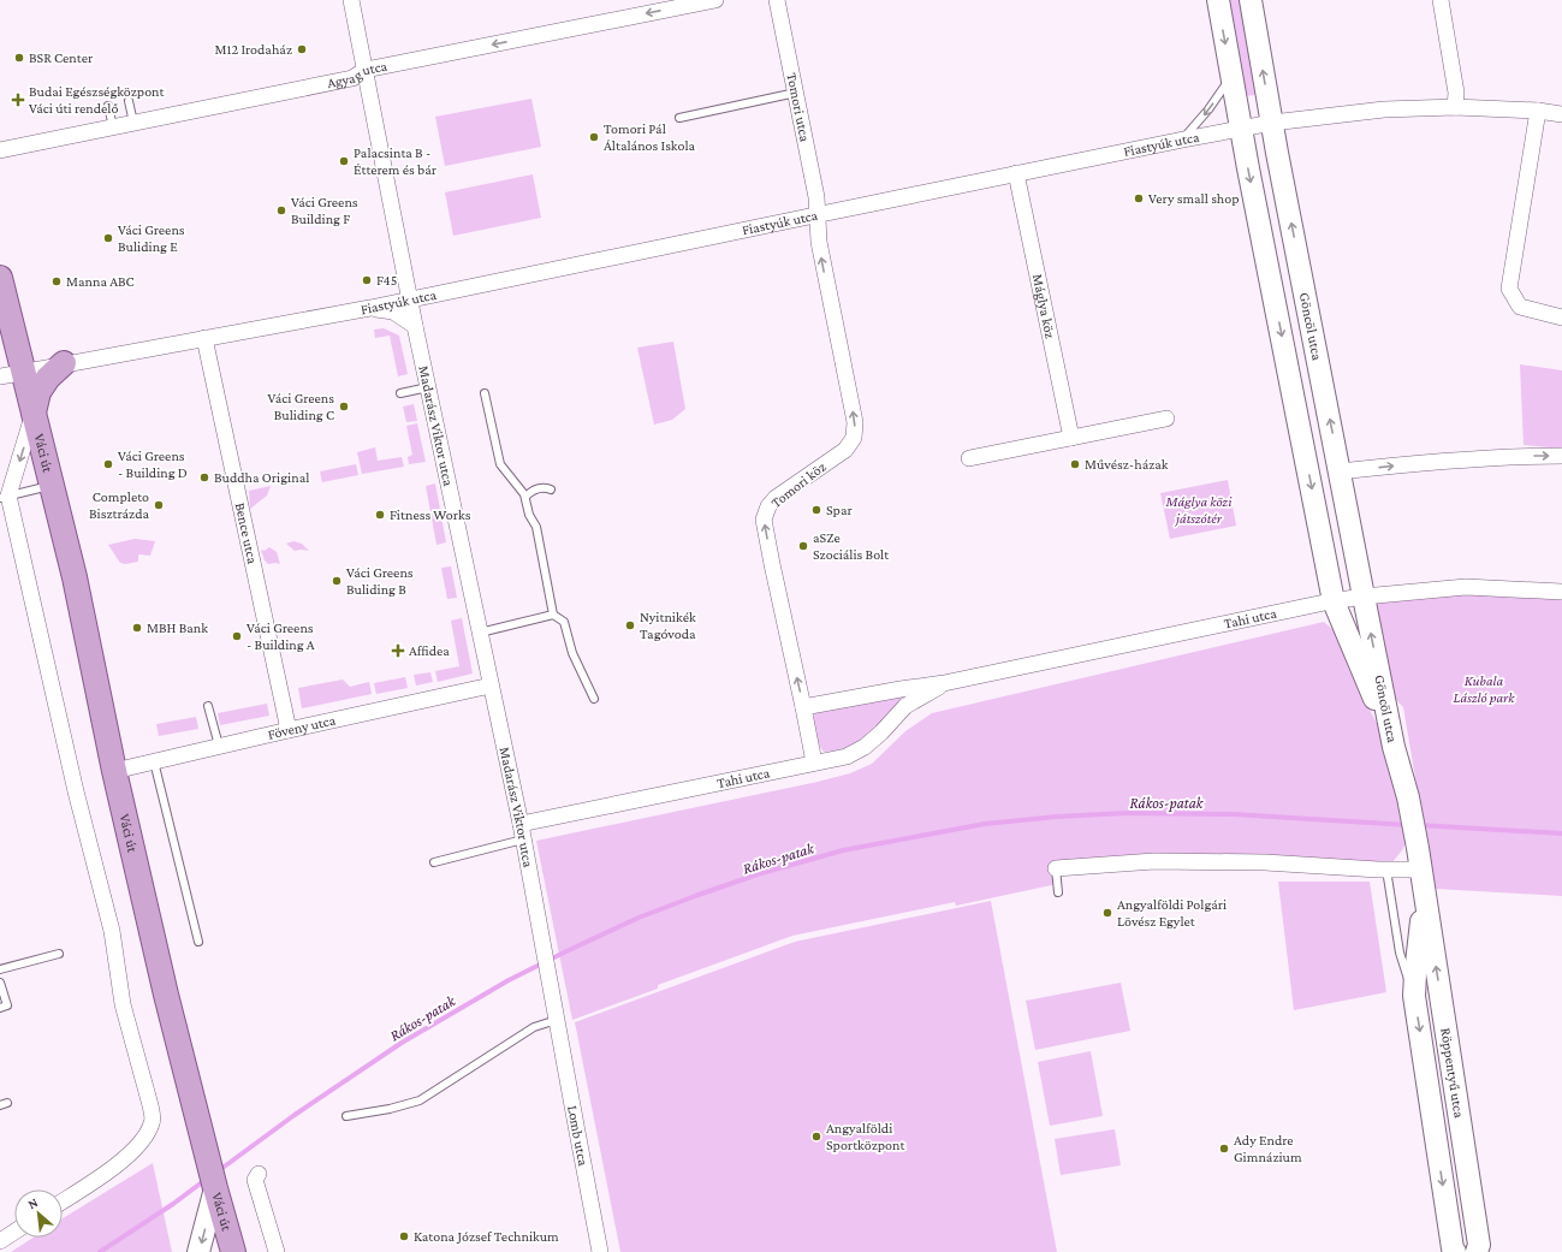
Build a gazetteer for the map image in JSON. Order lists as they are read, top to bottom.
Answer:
{
  "streets": {
    "main road": ["Váci út"],
    "street": [
      "Agyag utca",
      "Tomori utca",
      "Fiastyúk utca",
      "Máglya köz",
      "Göncöl utca",
      "Madarász Viktor utca",
      "Tomori köz",
      "Bence utca",
      "Tahi utca",
      "Föveny utca",
      "Röppentyű utca",
      "Lomb utca"
    ]
  },
  "crossings": [
    ["Agyag utca", "Madarász Viktor utca"],
    ["Tomori utca", "Fiastyúk utca"],
    ["Tomori utca", "Tomori köz"],
    ["Fiastyúk utca", "Máglya köz"],
    ["Fiastyúk utca", "Göncöl utca"],
    ["Fiastyúk utca", "Madarász Viktor utca"],
    ["Fiastyúk utca", "Váci út"],
    ["Fiastyúk utca", "Tomori köz"],
    ["Fiastyúk utca", "Bence utca"],
    ["Göncöl utca", "Tahi utca"],
    ["Göncöl utca", "Röppentyű utca"],
    ["Madarász Viktor utca", "Tahi utca"],
    ["Madarász Viktor utca", "Föveny utca"],
    ["Madarász Viktor utca", "Lomb utca"],
    ["Váci út", "Föveny utca"],
    ["Tomori köz", "Tahi utca"],
    ["Bence utca", "Föveny utca"]
  ],
  "one_way": ["Agyag utca", "Tomori köz"],
  "water": ["Rákos-patak"],
  "parks": ["Máglya közi játszótér", "Kubala László park"],
  "places": {
    "other": [
      "M12 Irodaház",
      "BSR Center",
      "Tomori Pál Általános Iskola",
      "Palacsinta B - Étterem és bár",
      "Very small shop",
      "Váci Greens Building F",
      "Váci Greens Buliding E",
      "F45",
      "Manna ABC",
      "Váci Greens Buliding C",
      "Váci Greens - Building D",
      "Művész-házak",
      "Buddha Original",
      "Completo Bisztrázda",
      "Spar",
      "Fitness Works",
      "aSZe Szociális Bolt",
      "Váci Greens Buliding B",
      "Nyitnikék Tagóvoda",
      "MBH Bank",
      "Váci Greens - Building A",
      "Angyalföldi Polgári Lövész Egylet",
      "Angyalföldi Sportközpont",
      "Ady Endre Gimnázium",
      "Katona József Technikum"
    ],
    "health": ["Budai Egészségközpont Váci úti rendelő", "Affidea"]
  },
  "north": "top left"
}
